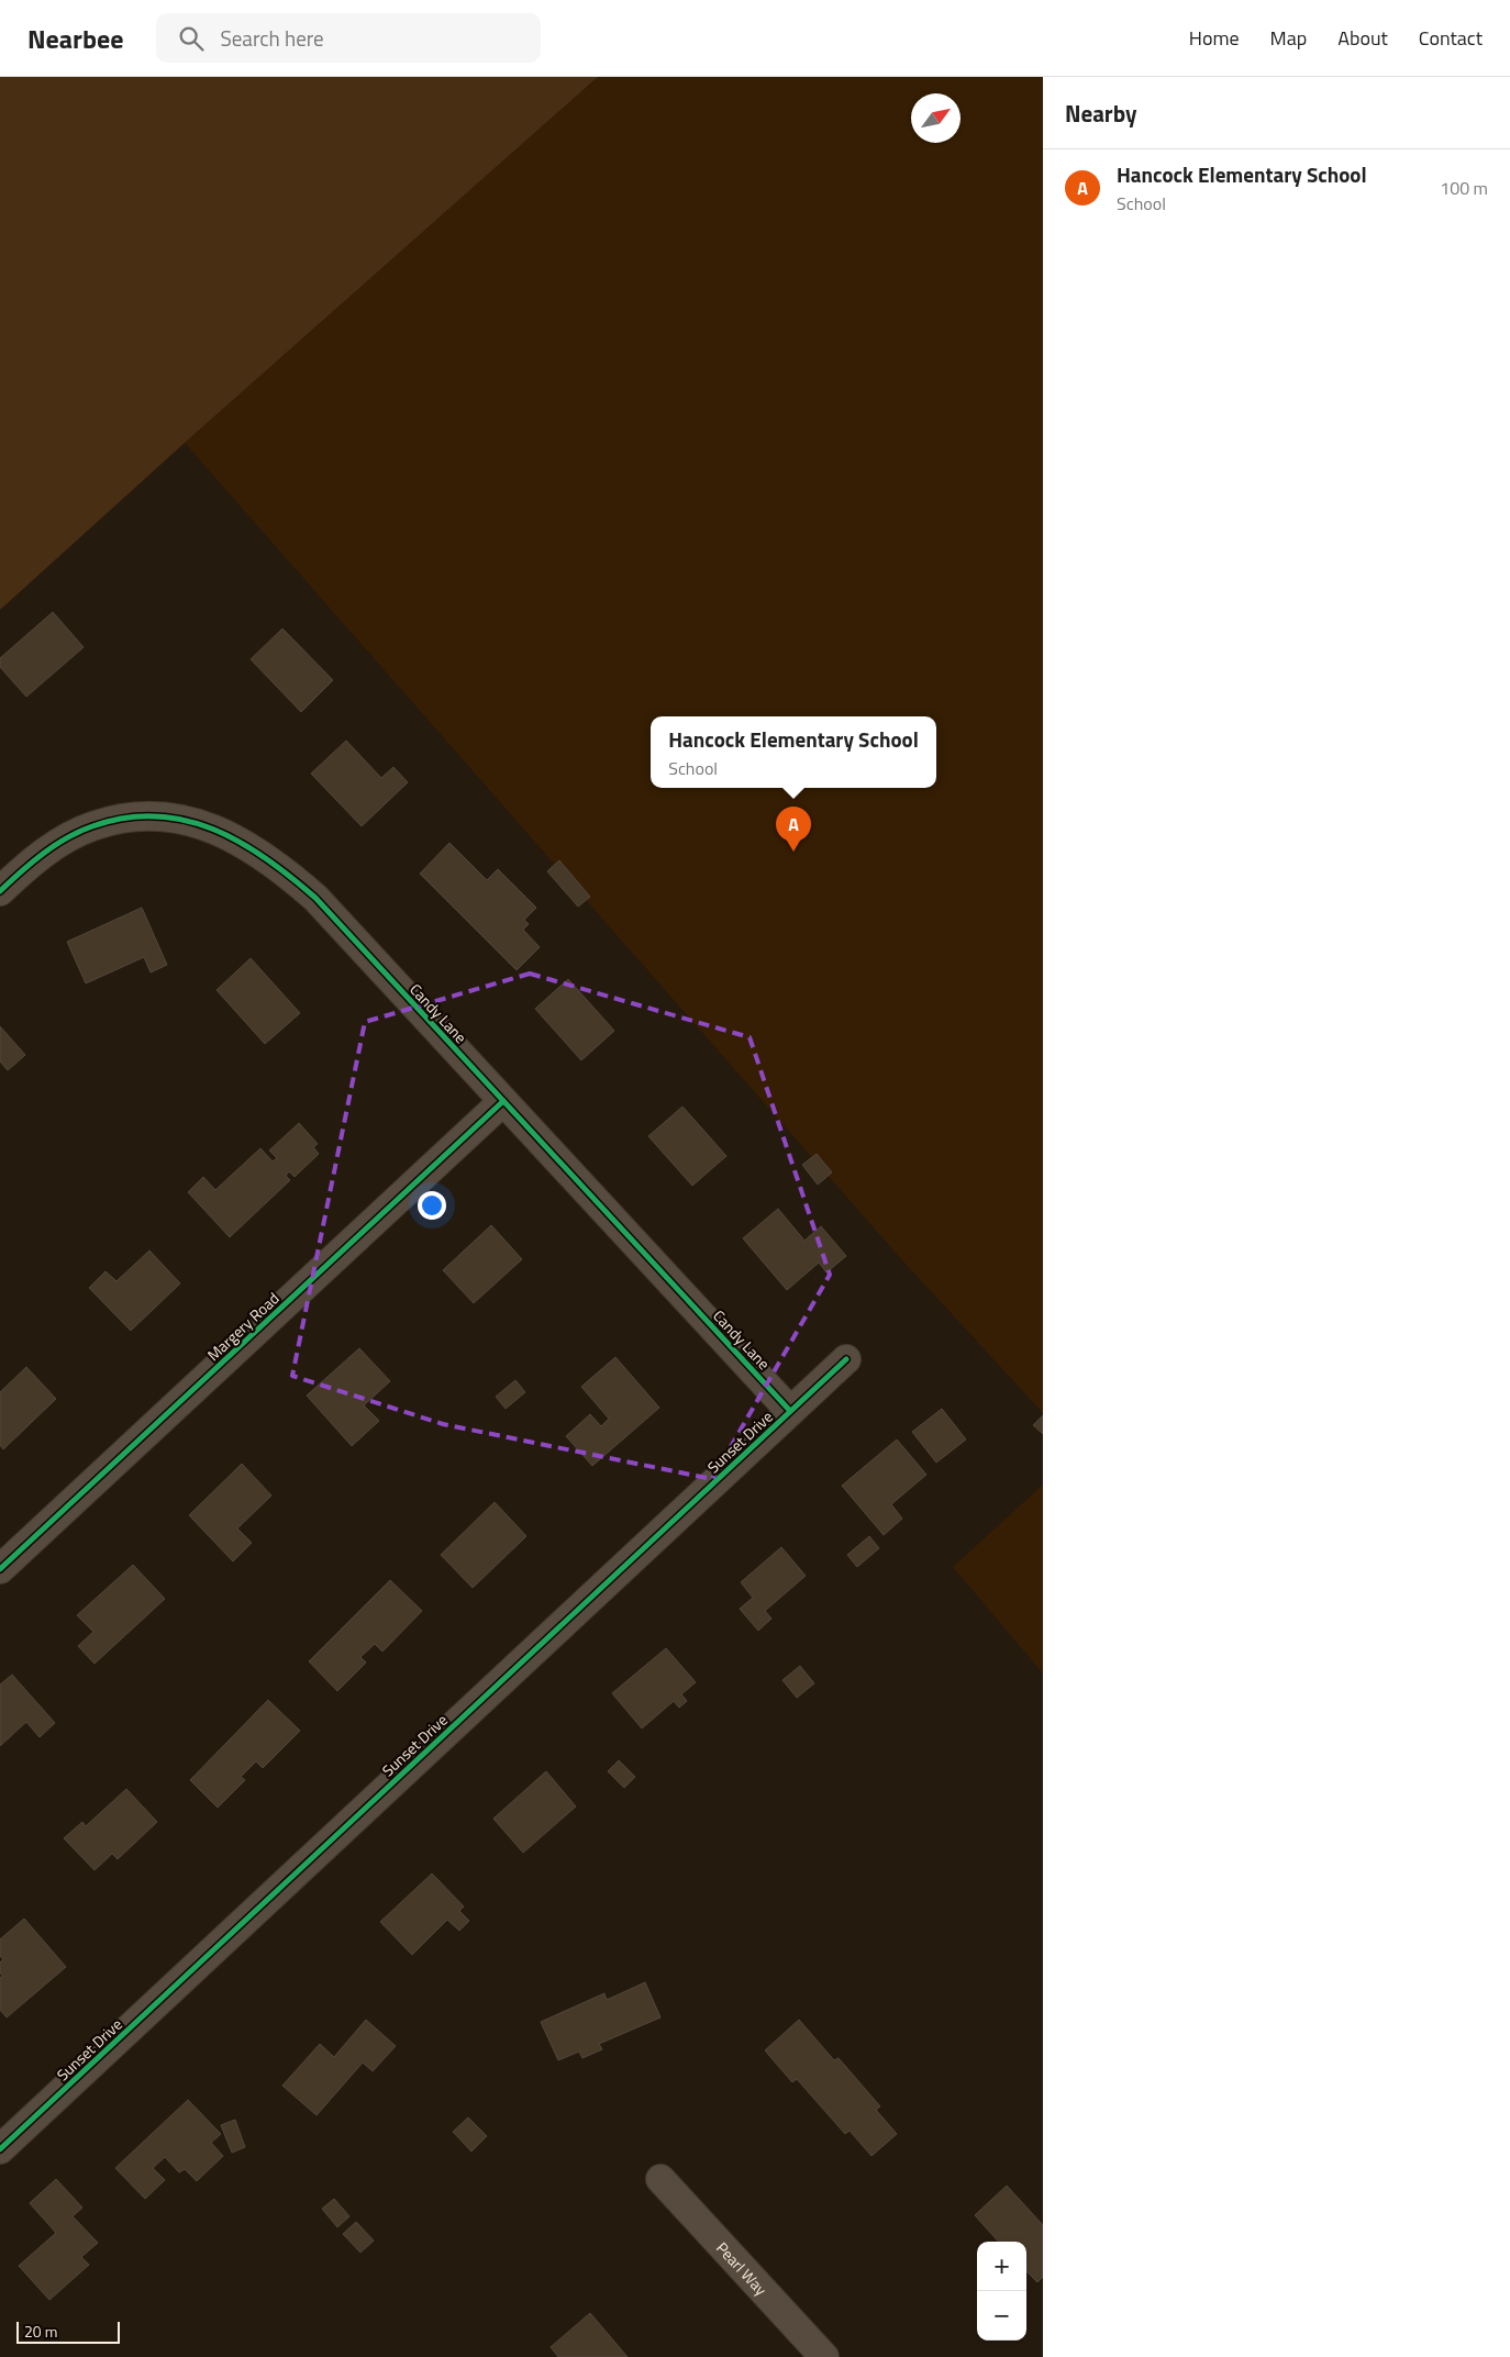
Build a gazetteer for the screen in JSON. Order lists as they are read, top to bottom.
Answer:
{
  "streets": {
    "street": [
      "Candy Lane",
      "Margery Road",
      "Sunset Drive",
      "Pearl Way"
    ]
  },
  "crossings": [
    ["Candy Lane", "Margery Road"],
    ["Candy Lane", "Sunset Drive"]
  ],
  "scale_bar": "20 m",
  "north": "top right",
  "page": {
    "header": "Nearbee",
    "search": "Search here",
    "nav": [
      "Home",
      "Map",
      "About",
      "Contact"
    ],
    "heading": "Nearby",
    "list": [
      {
        "mark": "A",
        "name": "Hancock Elementary School",
        "note": "School",
        "value": "100 m"
      }
    ],
    "popup": ["Hancock Elementary School", "School"],
    "pins": "A",
    "map_buttons": ["+", "−"],
    "scale": "20 m"
  }
}
